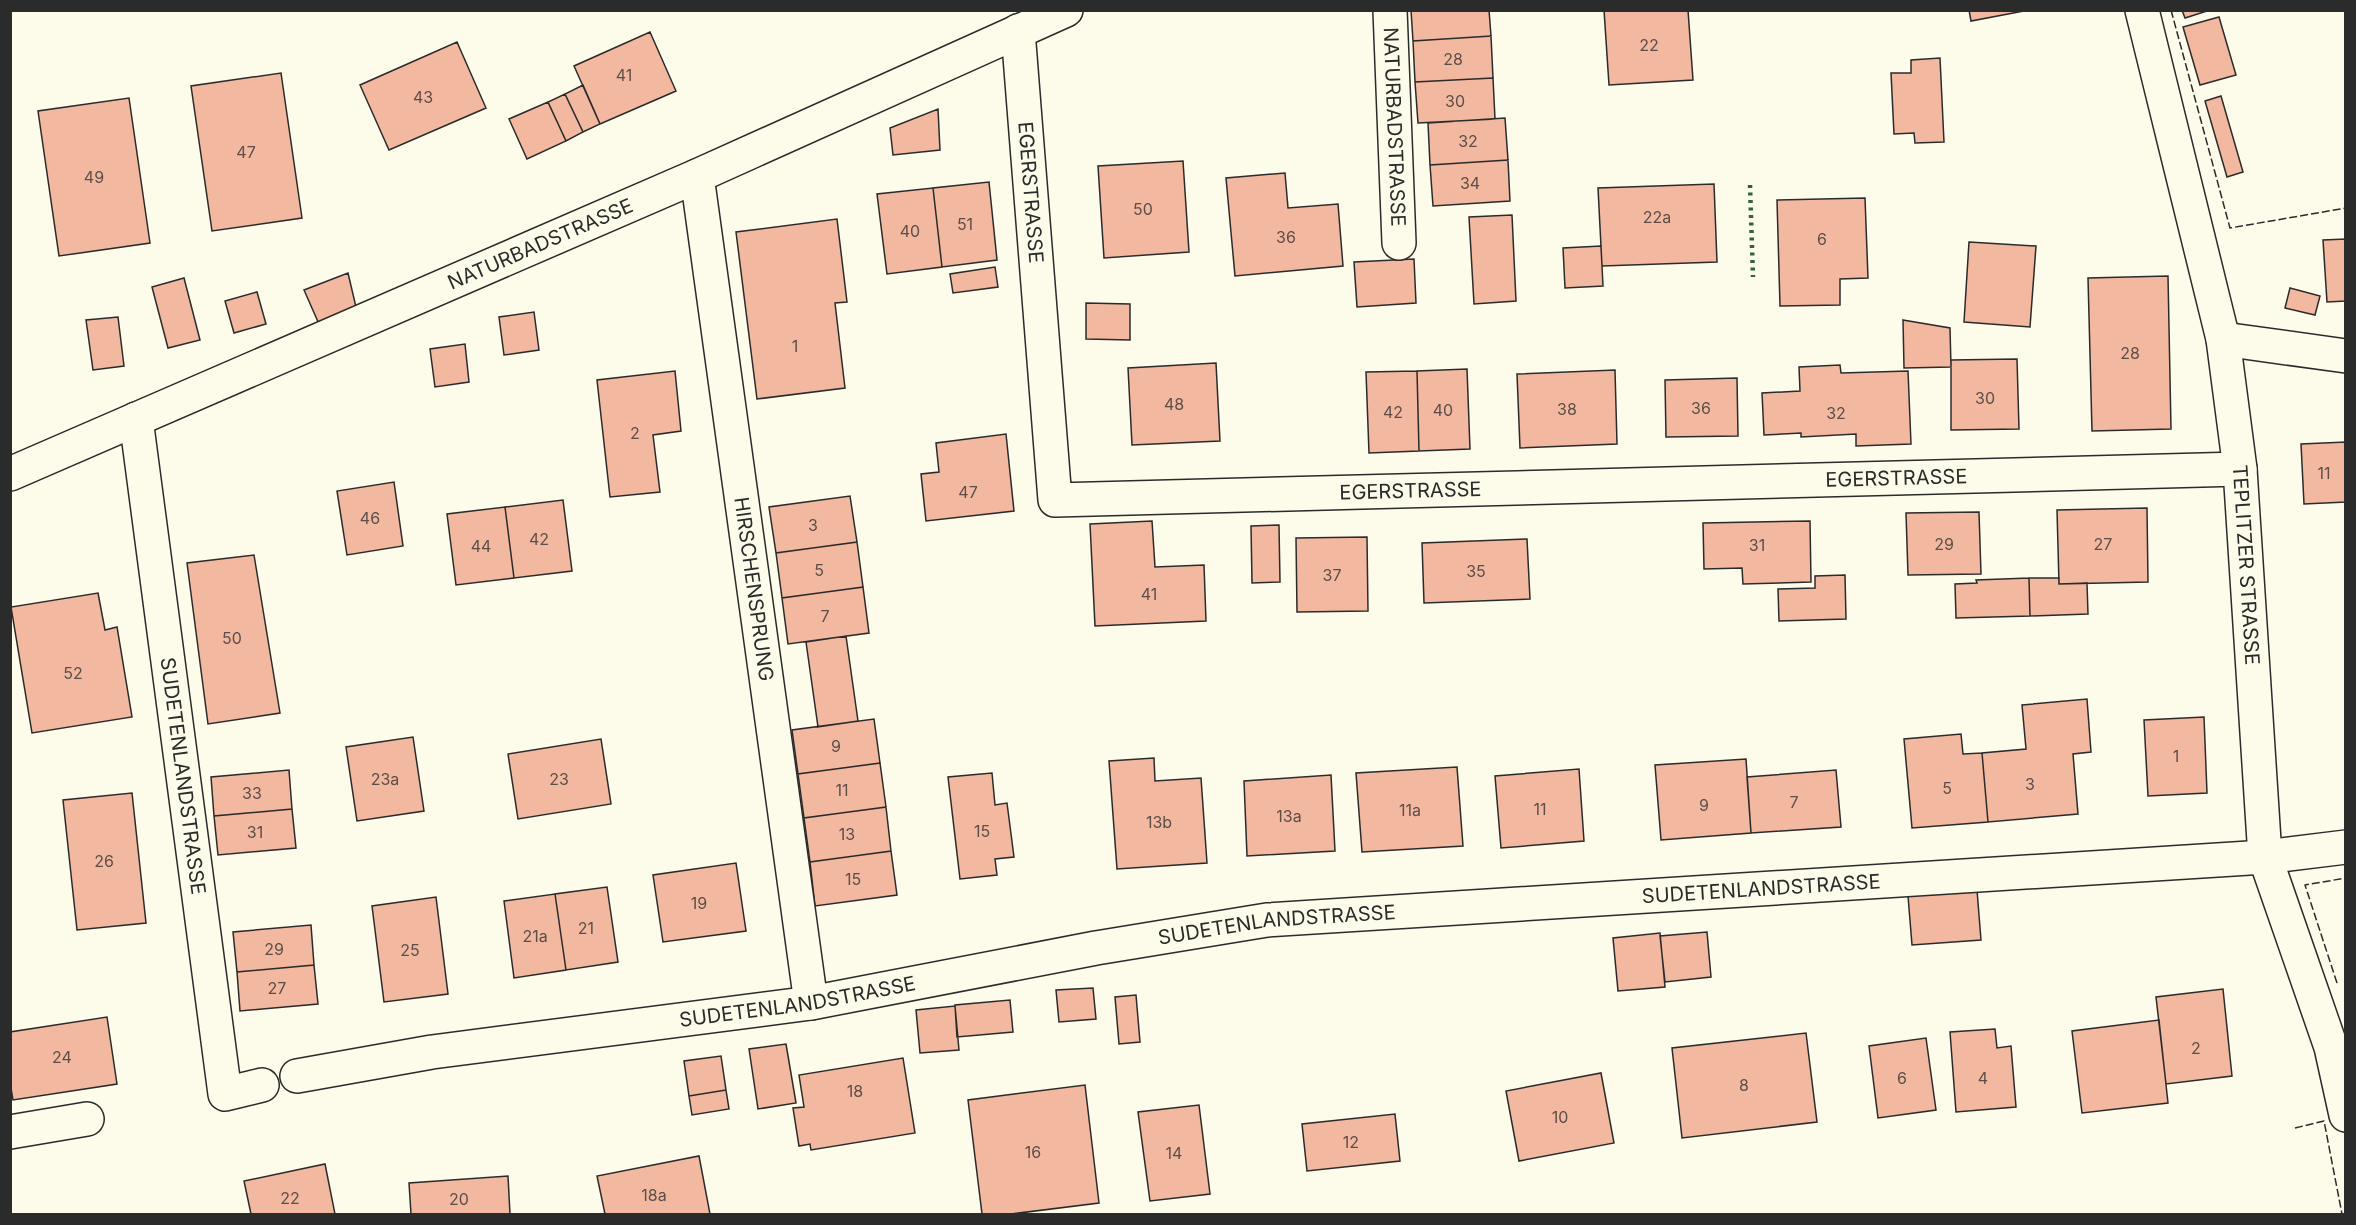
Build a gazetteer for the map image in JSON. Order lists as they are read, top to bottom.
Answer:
{
  "streets": {
    "street": [
      "NATURBADSTRASSE",
      "EGERSTRASSE",
      "TEPLITZER STRASSE",
      "HIRSCHENSPRUNG",
      "SUDETENLANDSTRASSE"
    ]
  },
  "crossings": [
    ["NATURBADSTRASSE", "EGERSTRASSE"],
    ["NATURBADSTRASSE", "HIRSCHENSPRUNG"],
    ["NATURBADSTRASSE", "SUDETENLANDSTRASSE"],
    ["EGERSTRASSE", "TEPLITZER STRASSE"],
    ["TEPLITZER STRASSE", "SUDETENLANDSTRASSE"],
    ["HIRSCHENSPRUNG", "SUDETENLANDSTRASSE"]
  ],
  "house_numbers": [
    "22",
    "28",
    "41",
    "43",
    "30",
    "32",
    "47",
    "49",
    "34",
    "50",
    "22a",
    "51",
    "40",
    "36",
    "6",
    "1",
    "28",
    "30",
    "48",
    "36",
    "38",
    "40",
    "42",
    "32",
    "2",
    "11",
    "47",
    "46",
    "3",
    "42",
    "29",
    "27",
    "31",
    "44",
    "5",
    "35",
    "37",
    "41",
    "7",
    "50",
    "52",
    "9",
    "1",
    "23a",
    "23",
    "3",
    "5",
    "11",
    "33",
    "7",
    "9",
    "11",
    "11a",
    "13a",
    "13b",
    "15",
    "31",
    "13",
    "26",
    "15",
    "19",
    "21",
    "21a",
    "29",
    "25",
    "27",
    "2",
    "24",
    "6",
    "4",
    "8",
    "18",
    "10",
    "12",
    "16",
    "14",
    "18a",
    "22",
    "20"
  ]
}
